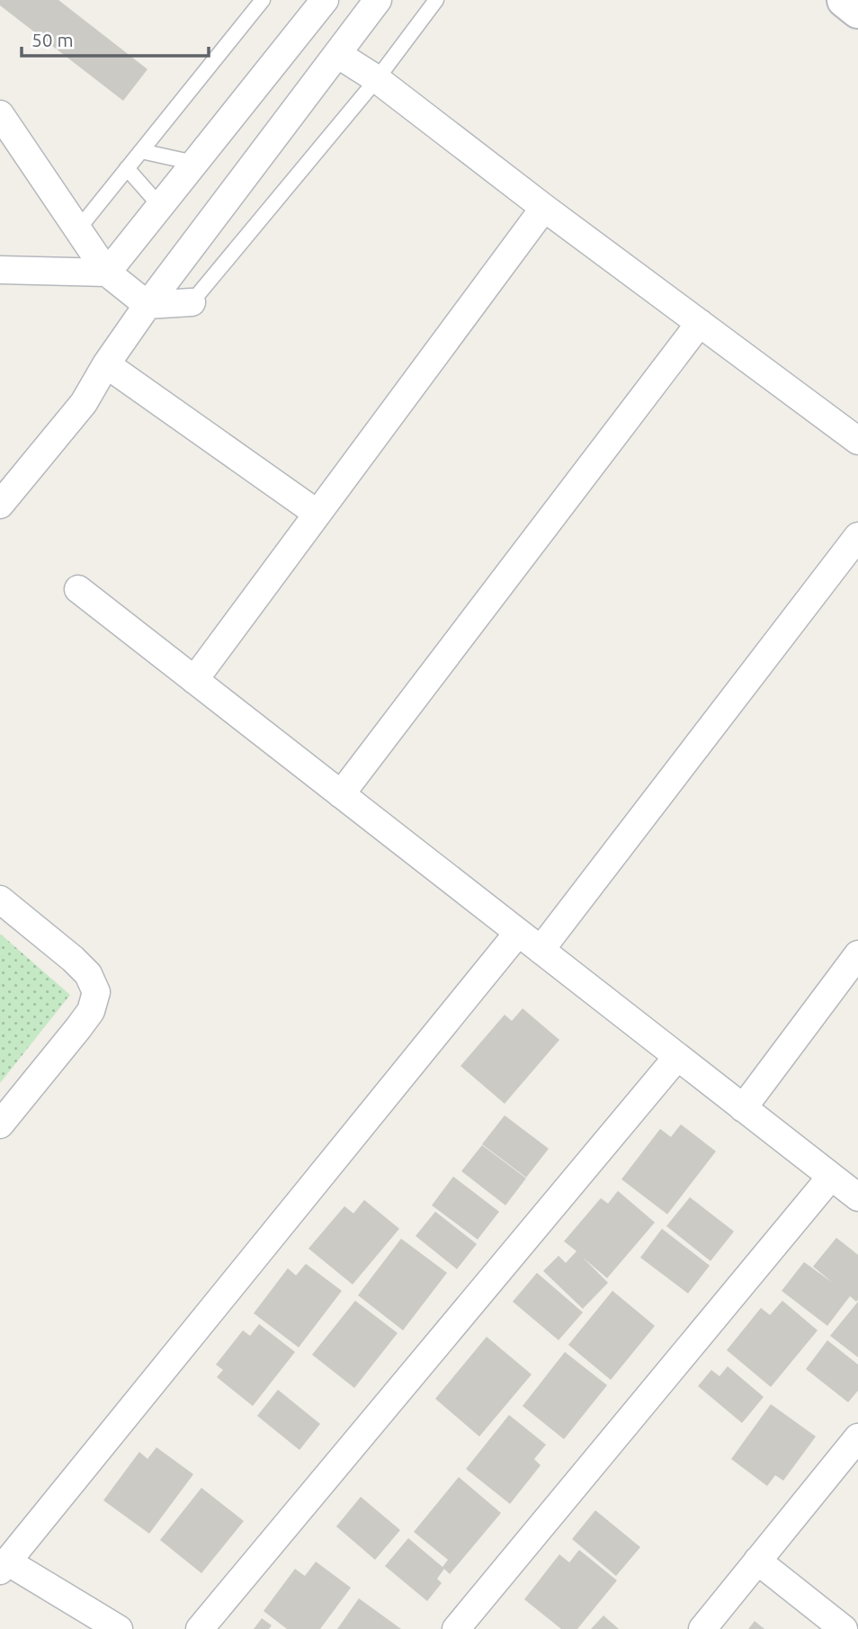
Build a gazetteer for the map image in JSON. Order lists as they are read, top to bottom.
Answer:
{
  "scale_bar": "50 m"
}
